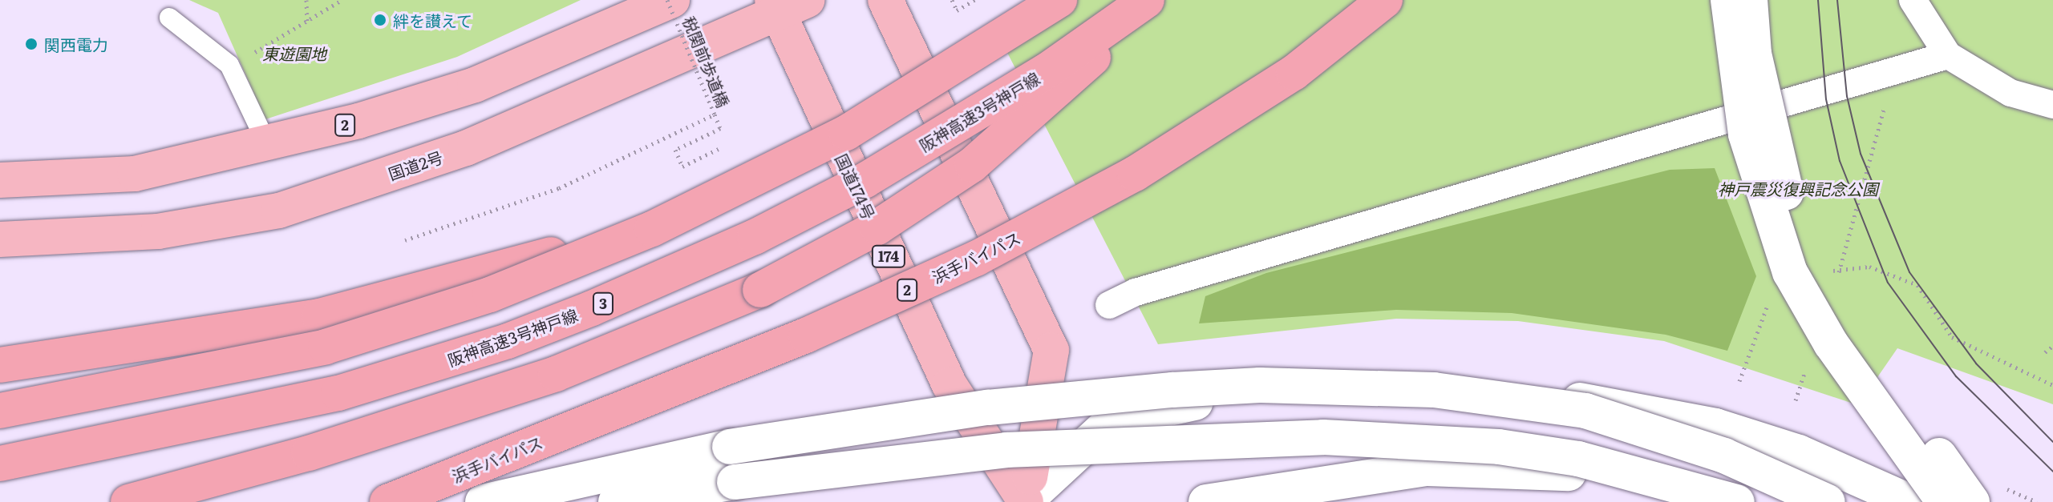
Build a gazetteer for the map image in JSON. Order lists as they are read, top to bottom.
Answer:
{
  "streets": {
    "highway": [
      "阪神高速3号神戸線",
      "2",
      "国道2号",
      "国道174号",
      "174",
      "浜手バイパス",
      "3"
    ],
    "path": ["税関前歩道橋"]
  },
  "crossings": [
    ["税関前歩道橋", "2"],
    ["阪神高速3号神戸線", "3"],
    ["国道2号", "国道174号"]
  ],
  "parks": ["東遊園地", "神戸震災復興記念公園"],
  "places": ["絆を讃えて", "関西電力"]
}
